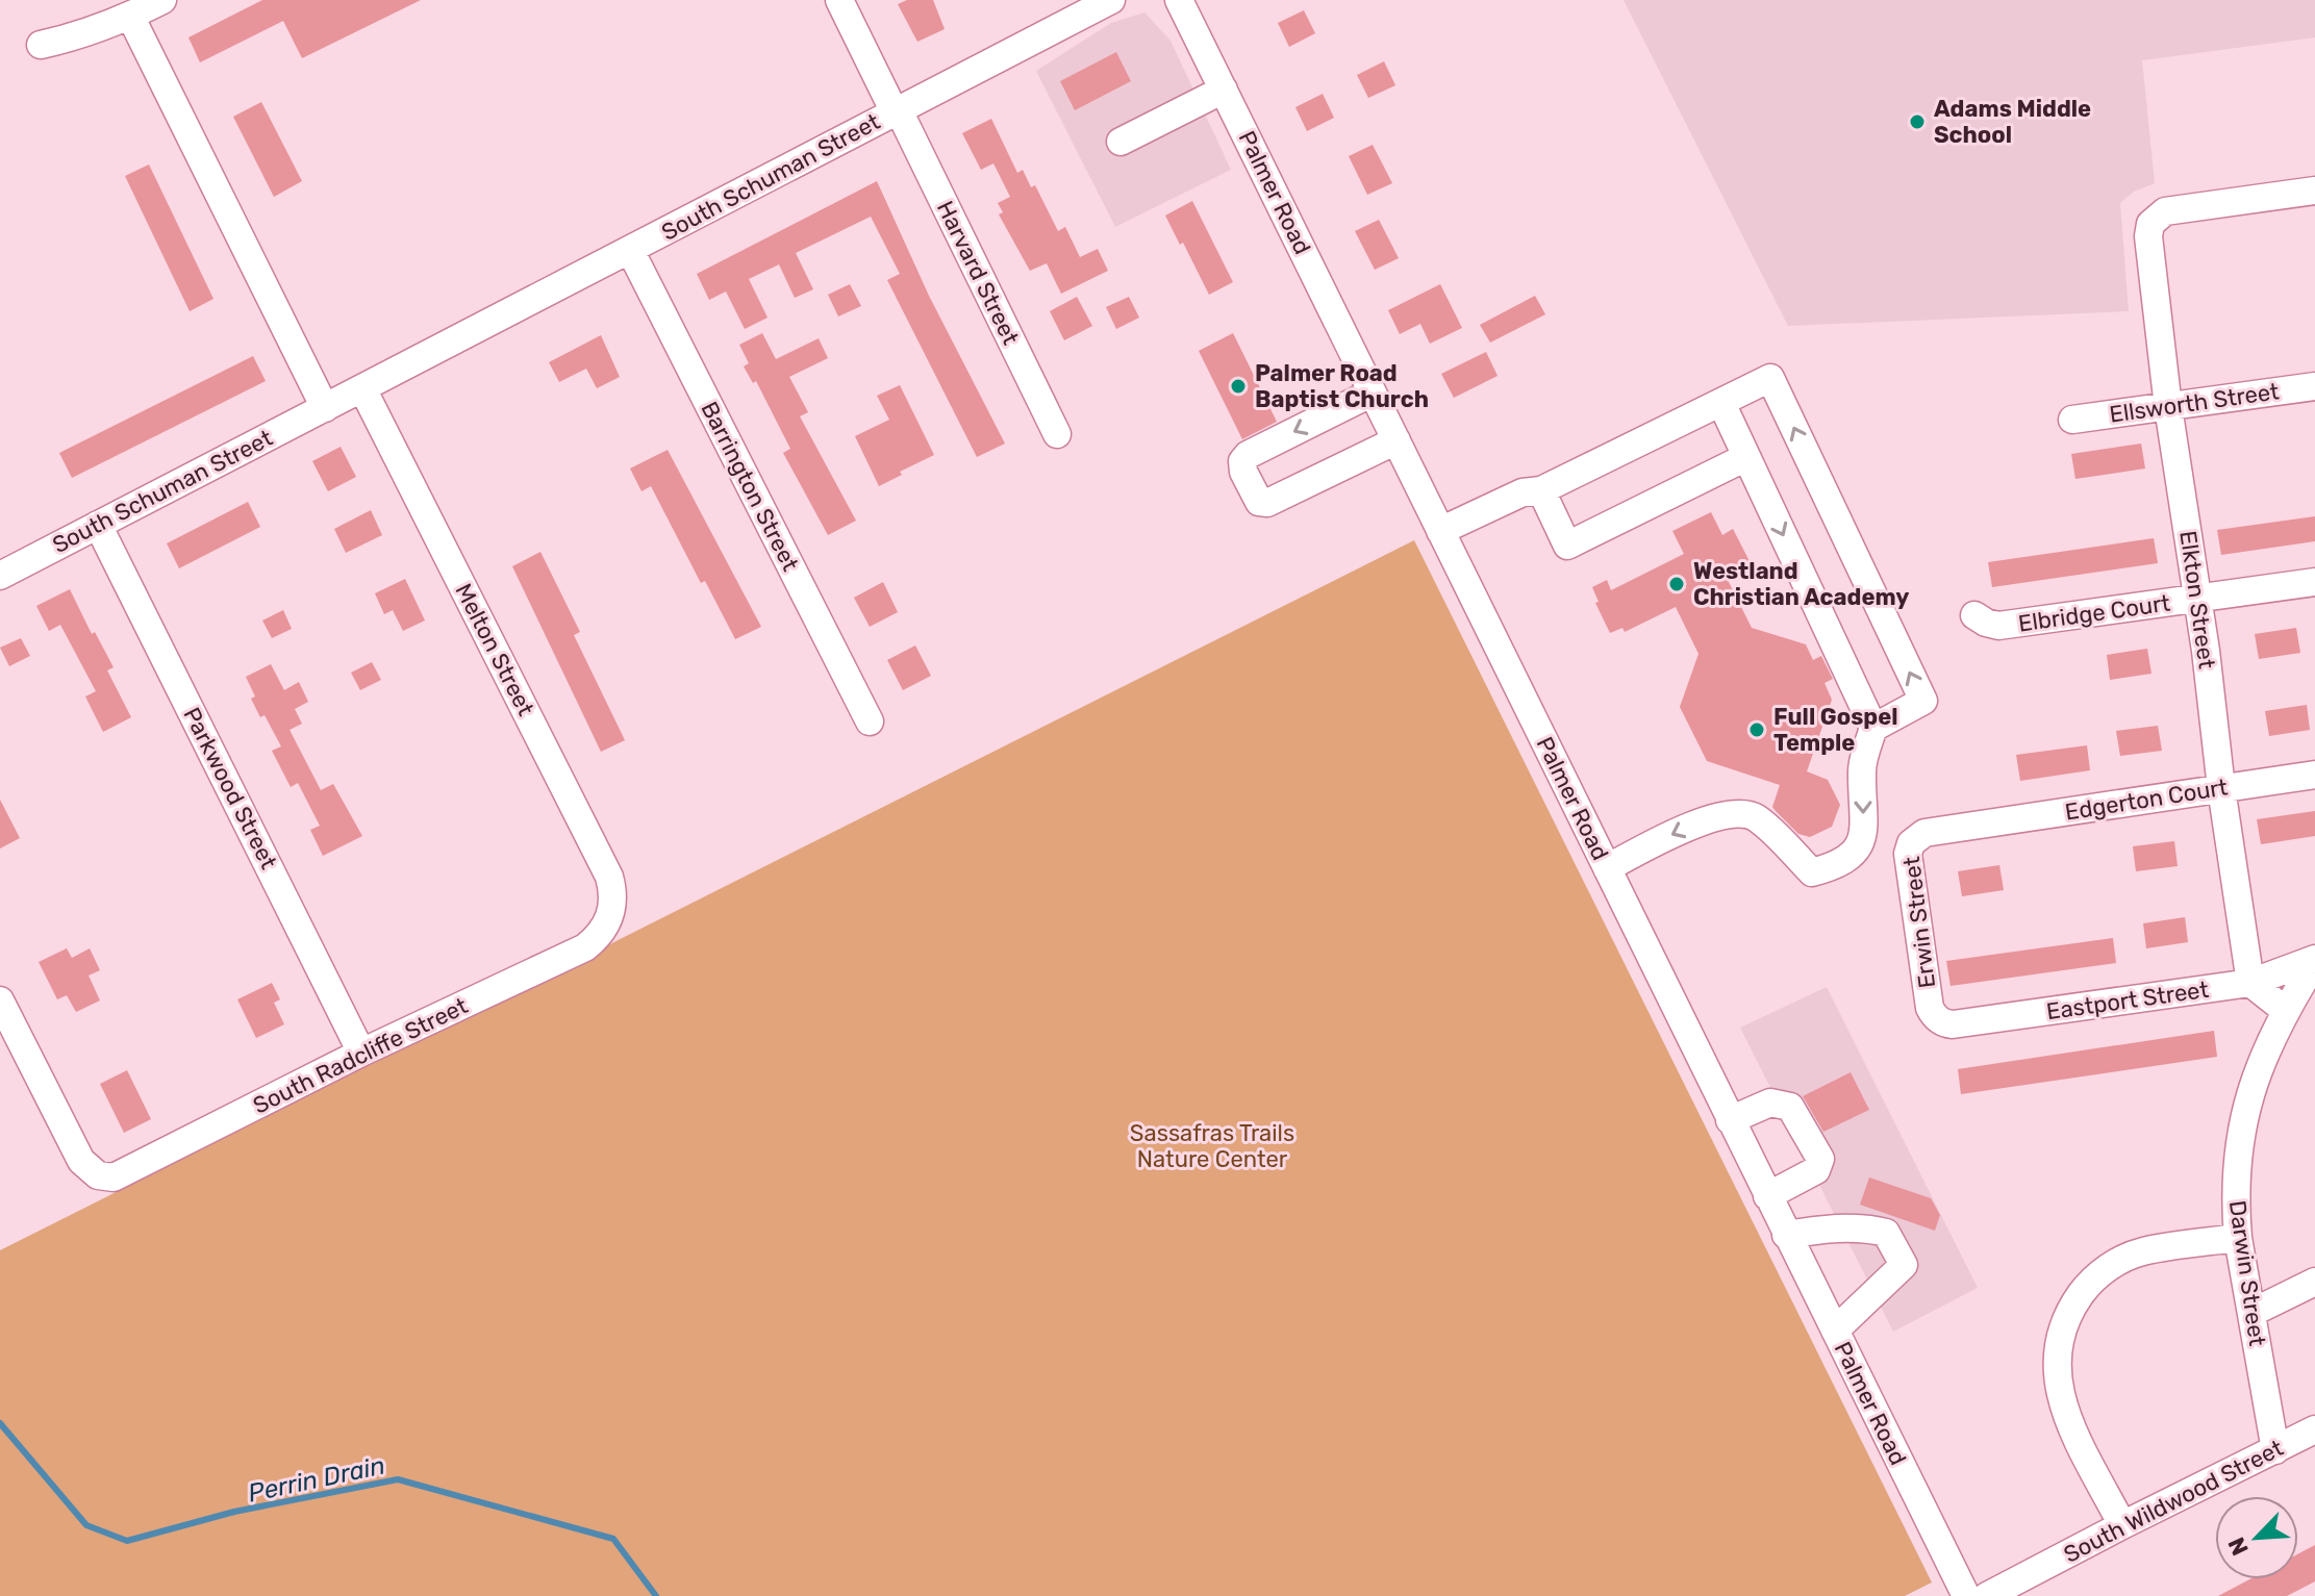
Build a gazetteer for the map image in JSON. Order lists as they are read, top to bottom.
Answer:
{
  "streets": {
    "street": [
      "South Schuman Street",
      "Palmer Road",
      "Harvard Street",
      "Ellsworth Street",
      "Barrington Street",
      "Elkton Street",
      "Elbridge Court",
      "Melton Street",
      "Parkwood Street",
      "Edgerton Court",
      "Erwin Street",
      "Eastport Street",
      "South Radcliffe Street",
      "Darwin Street",
      "South Wildwood Street"
    ]
  },
  "crossings": [
    ["South Schuman Street", "Harvard Street"],
    ["South Schuman Street", "Barrington Street"],
    ["South Schuman Street", "Melton Street"],
    ["South Schuman Street", "Parkwood Street"],
    ["Ellsworth Street", "Elkton Street"],
    ["Elkton Street", "Elbridge Court"],
    ["Elkton Street", "Edgerton Court"],
    ["Elkton Street", "Eastport Street"],
    ["Melton Street", "South Radcliffe Street"],
    ["Parkwood Street", "South Radcliffe Street"],
    ["Edgerton Court", "Erwin Street"],
    ["Erwin Street", "Eastport Street"],
    ["Eastport Street", "Darwin Street"],
    ["Darwin Street", "South Wildwood Street"]
  ],
  "water": ["Perrin Drain"],
  "parks": ["Sassafras Trails Nature Center"],
  "places": [
    "Adams Middle School",
    "Palmer Road Baptist Church",
    "Westland Christian Academy",
    "Full Gospel Temple"
  ],
  "north": "bottom left"
}
